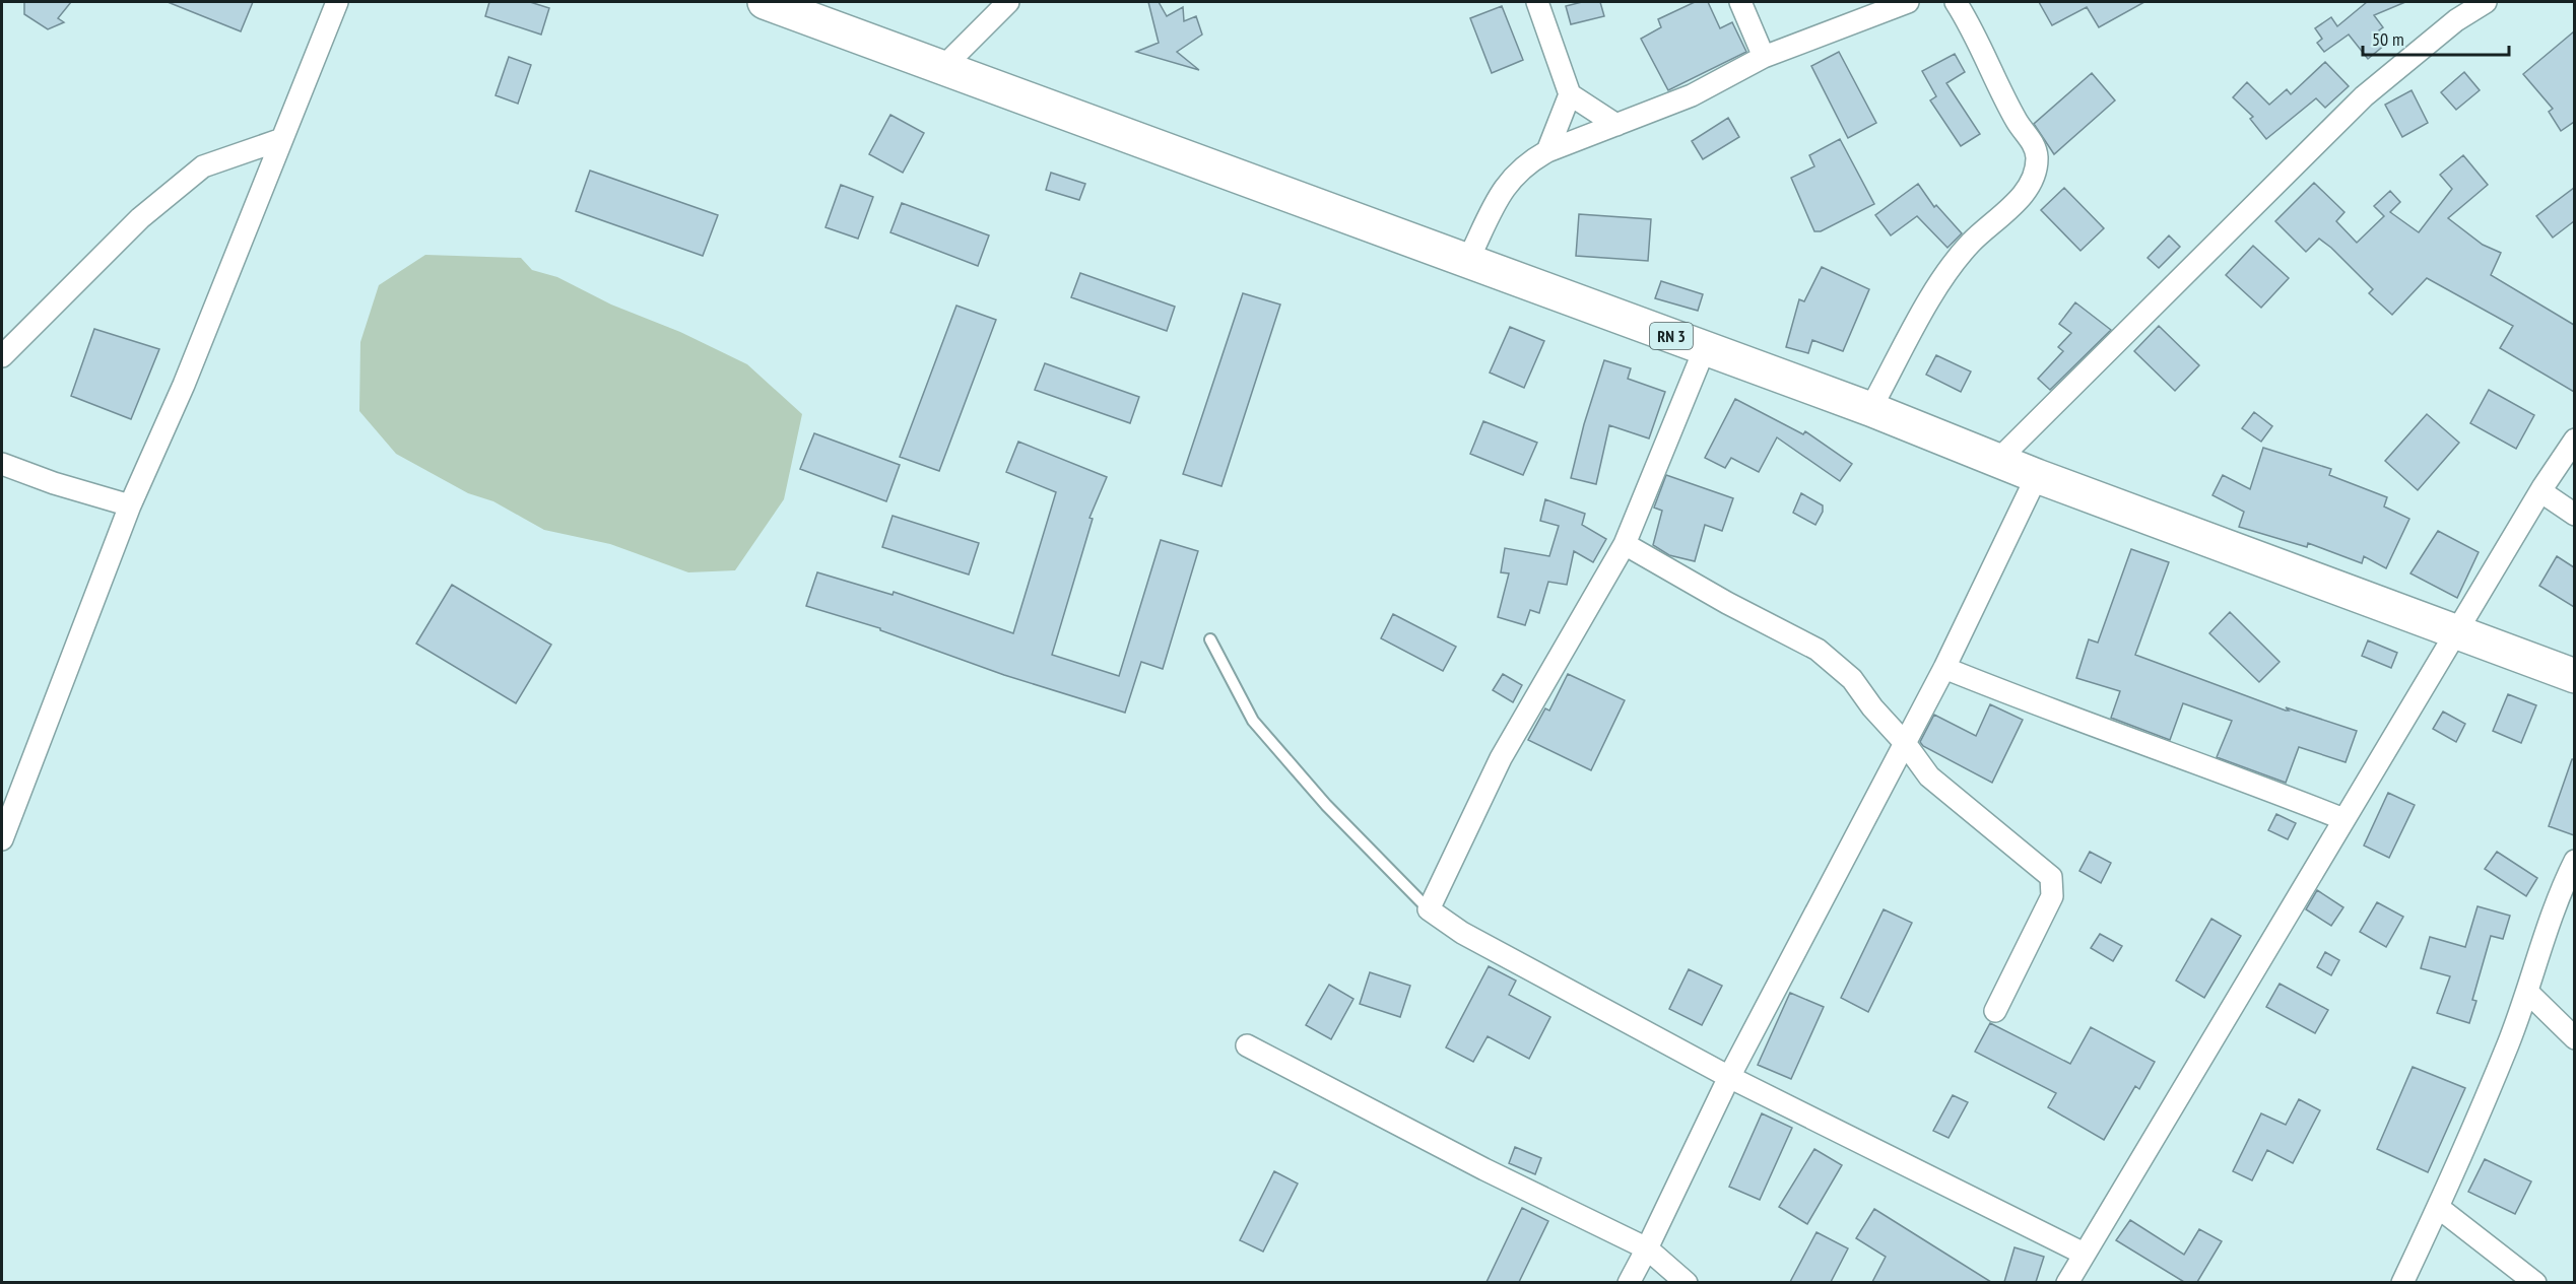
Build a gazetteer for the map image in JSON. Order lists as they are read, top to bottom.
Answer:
{
  "streets": {
    "main road": ["RN 3"]
  },
  "scale_bar": "50 m"
}
